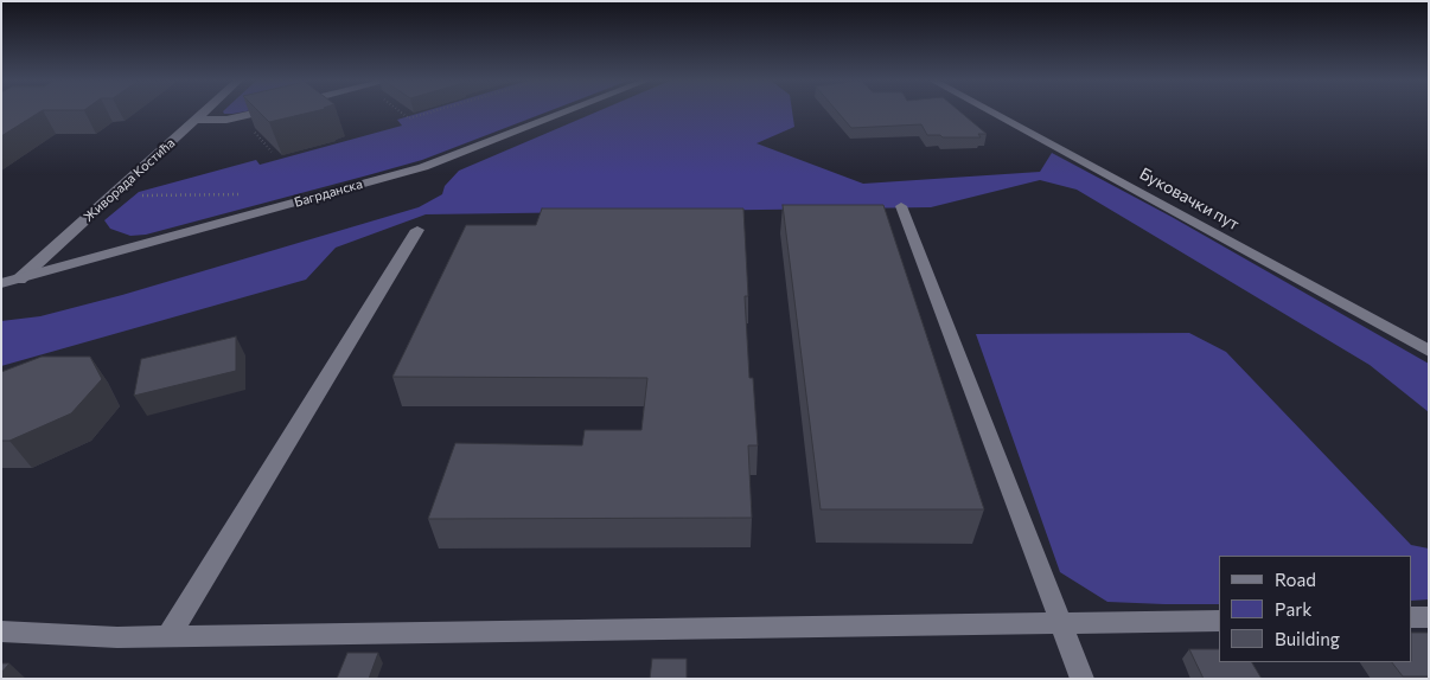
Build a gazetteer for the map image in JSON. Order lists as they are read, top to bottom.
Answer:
{
  "streets": {
    "street": ["Живорада Костића", "Багрданска", "Буковачки пут"]
  },
  "crossings": [
    ["Живорада Костића", "Багрданска"]
  ],
  "legend": ["Road", "Park", "Building"]
}
